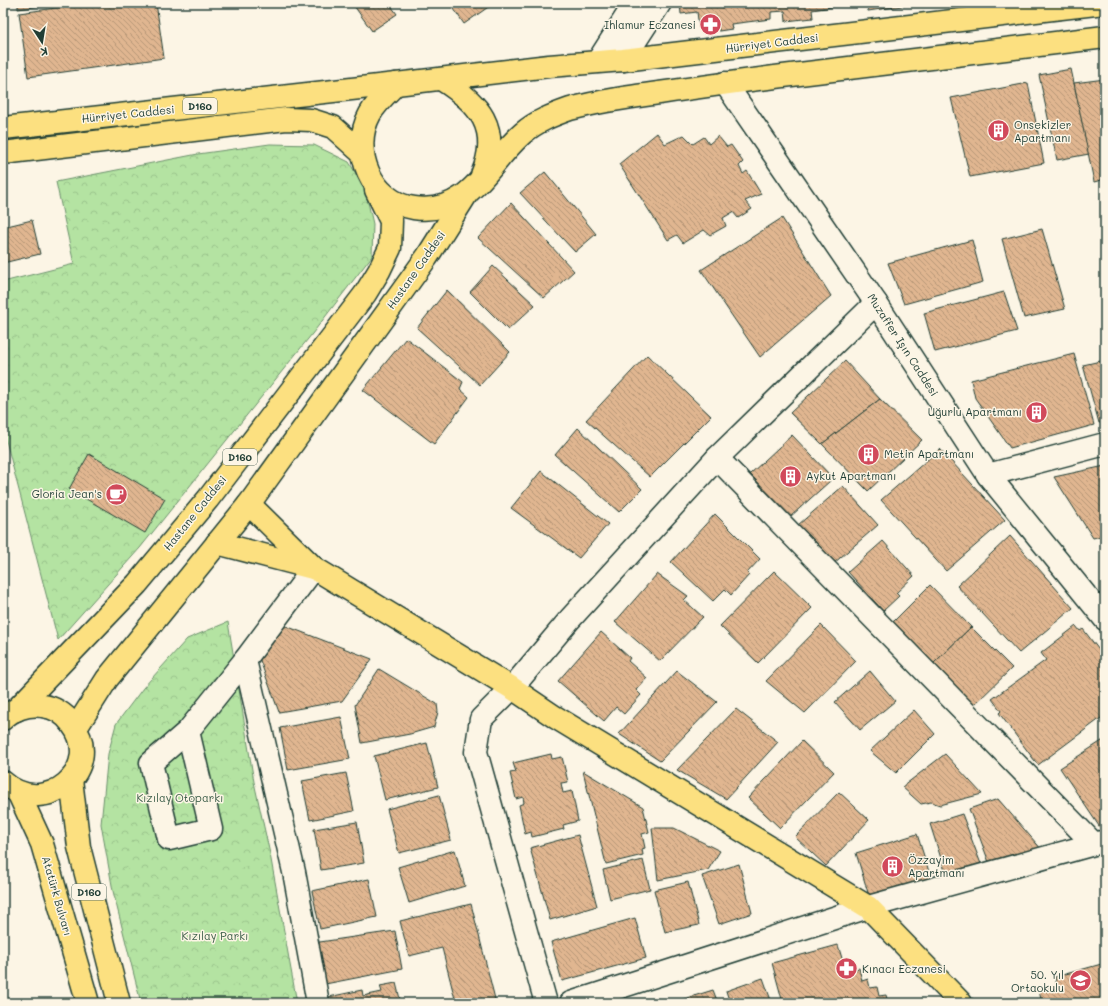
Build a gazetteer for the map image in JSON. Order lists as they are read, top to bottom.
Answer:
{
  "streets": {
    "main road": [
      "Hürriyet Caddesi",
      "D160",
      "Hastane Caddesi",
      "Atatürk Bulvarı"
    ],
    "street": ["Muzaffer Işın Caddesi"]
  },
  "crossings": [
    ["Hürriyet Caddesi", "D160"],
    ["Hürriyet Caddesi", "Hastane Caddesi"],
    ["Hürriyet Caddesi", "Muzaffer Işın Caddesi"],
    ["D160", "Hastane Caddesi"],
    ["D160", "Atatürk Bulvarı"]
  ],
  "parks": ["Kızılay Otoparkı", "Kızılay Parkı"],
  "places": {
    "pharmacy": ["Ihlamur Eczanesi", "Kınacı Eczanesi"],
    "building": [
      "Onsekizler Apartmanı",
      "Uğurlu Apartmanı",
      "Metin Apartmanı",
      "Aykut Apartmanı",
      "Özzayim Apartmanı"
    ],
    "cafe": ["Gloria Jean's"],
    "school or university": ["50. Yıl Ortaokulu"]
  },
  "north": "bottom"
}
